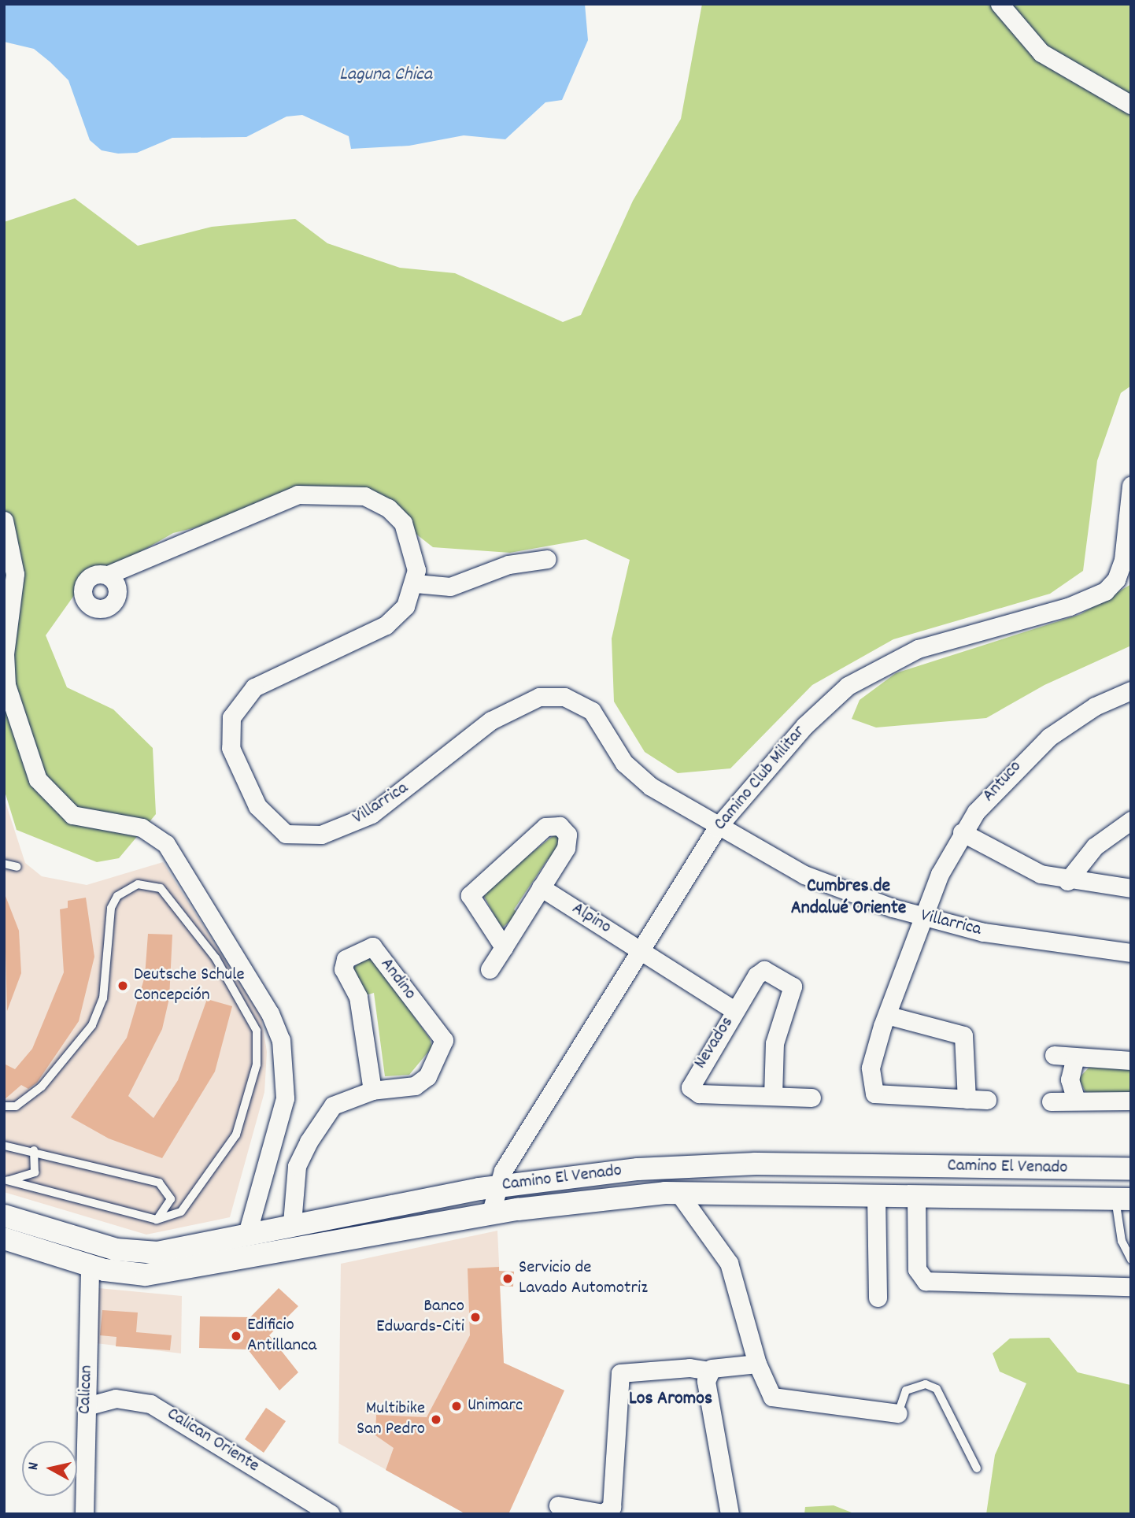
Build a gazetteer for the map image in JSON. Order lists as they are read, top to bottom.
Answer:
{
  "streets": {
    "street": [
      "Camino Club Militar",
      "Antuco",
      "Villarrica",
      "Alpino",
      "Andino",
      "Nevados",
      "Camino El Venado",
      "Calican",
      "Calican Oriente"
    ]
  },
  "crossings": [
    ["Camino Club Militar", "Villarrica"],
    ["Camino Club Militar", "Alpino"],
    ["Camino Club Militar", "Nevados"],
    ["Camino Club Militar", "Camino El Venado"],
    ["Antuco", "Villarrica"],
    ["Alpino", "Nevados"],
    ["Andino", "Camino El Venado"],
    ["Camino El Venado", "Calican"],
    ["Calican", "Calican Oriente"]
  ],
  "districts": ["Cumbres de Andalué Oriente", "Los Aromos"],
  "water": ["Laguna Chica"],
  "places": [
    "Deutsche Schule Concepción",
    "Servicio de Lavado Automotriz",
    "Banco Edwards-Citi",
    "Edificio Antillanca",
    "Unimarc",
    "Multibike San Pedro"
  ],
  "north": "left"
}
